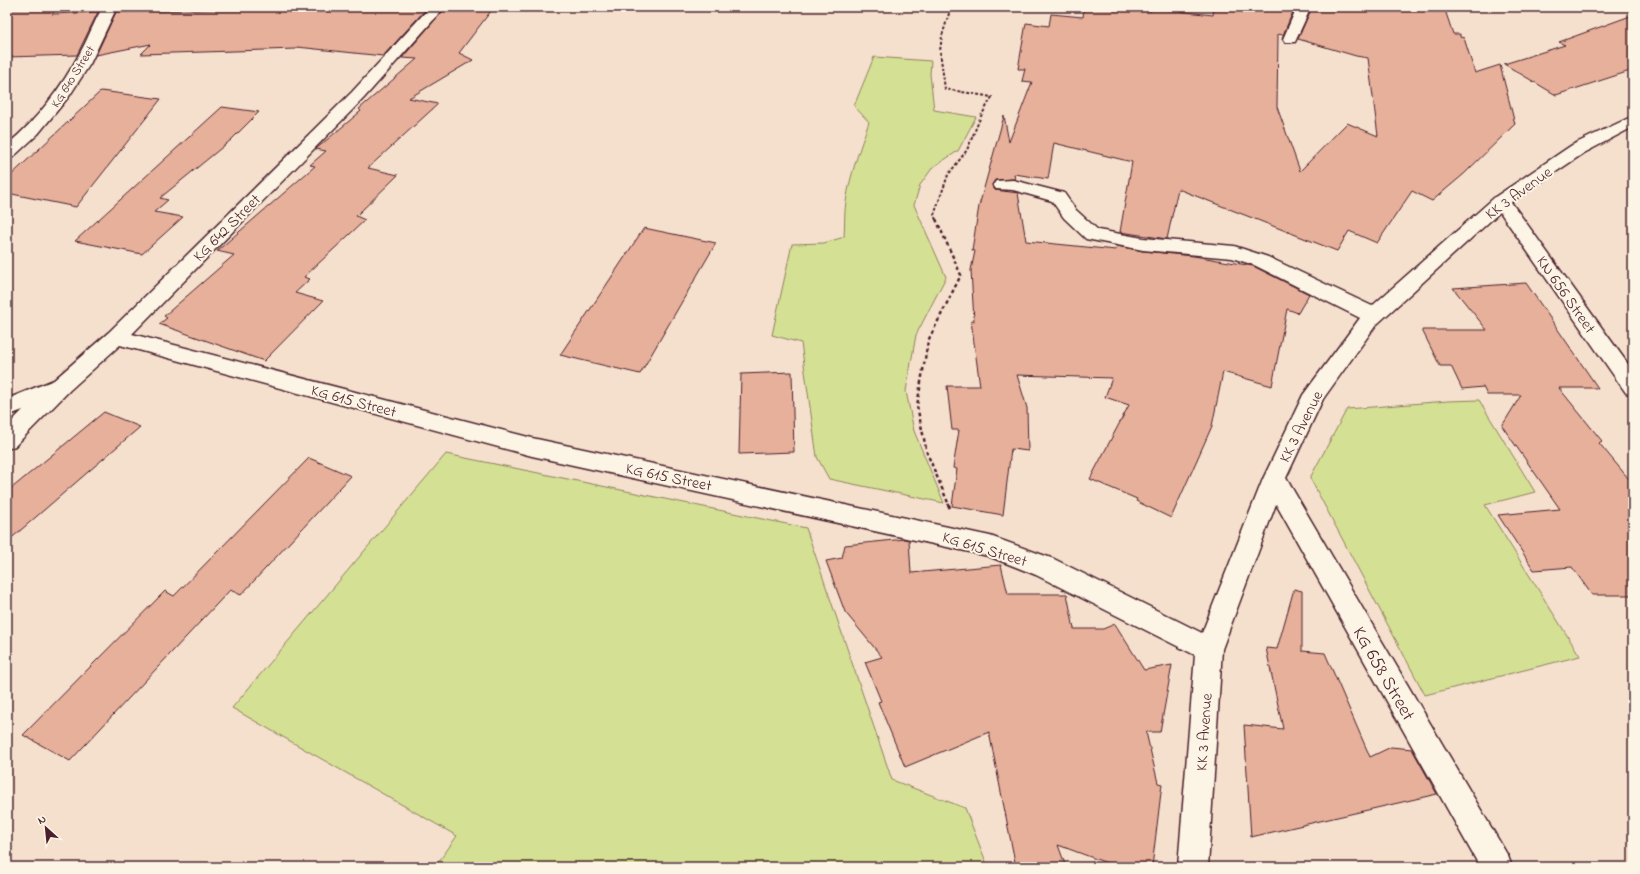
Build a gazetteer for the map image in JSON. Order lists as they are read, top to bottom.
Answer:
{
  "streets": {
    "street": [
      "KG 640 Street",
      "KK 3 Avenue",
      "KG 642 Street",
      "KN 656 Street",
      "KG 615 Street",
      "KG 658 Street"
    ]
  },
  "crossings": [
    ["KK 3 Avenue", "KN 656 Street"],
    ["KK 3 Avenue", "KG 615 Street"],
    ["KK 3 Avenue", "KG 658 Street"],
    ["KG 642 Street", "KG 615 Street"]
  ],
  "north": "top left"
}
